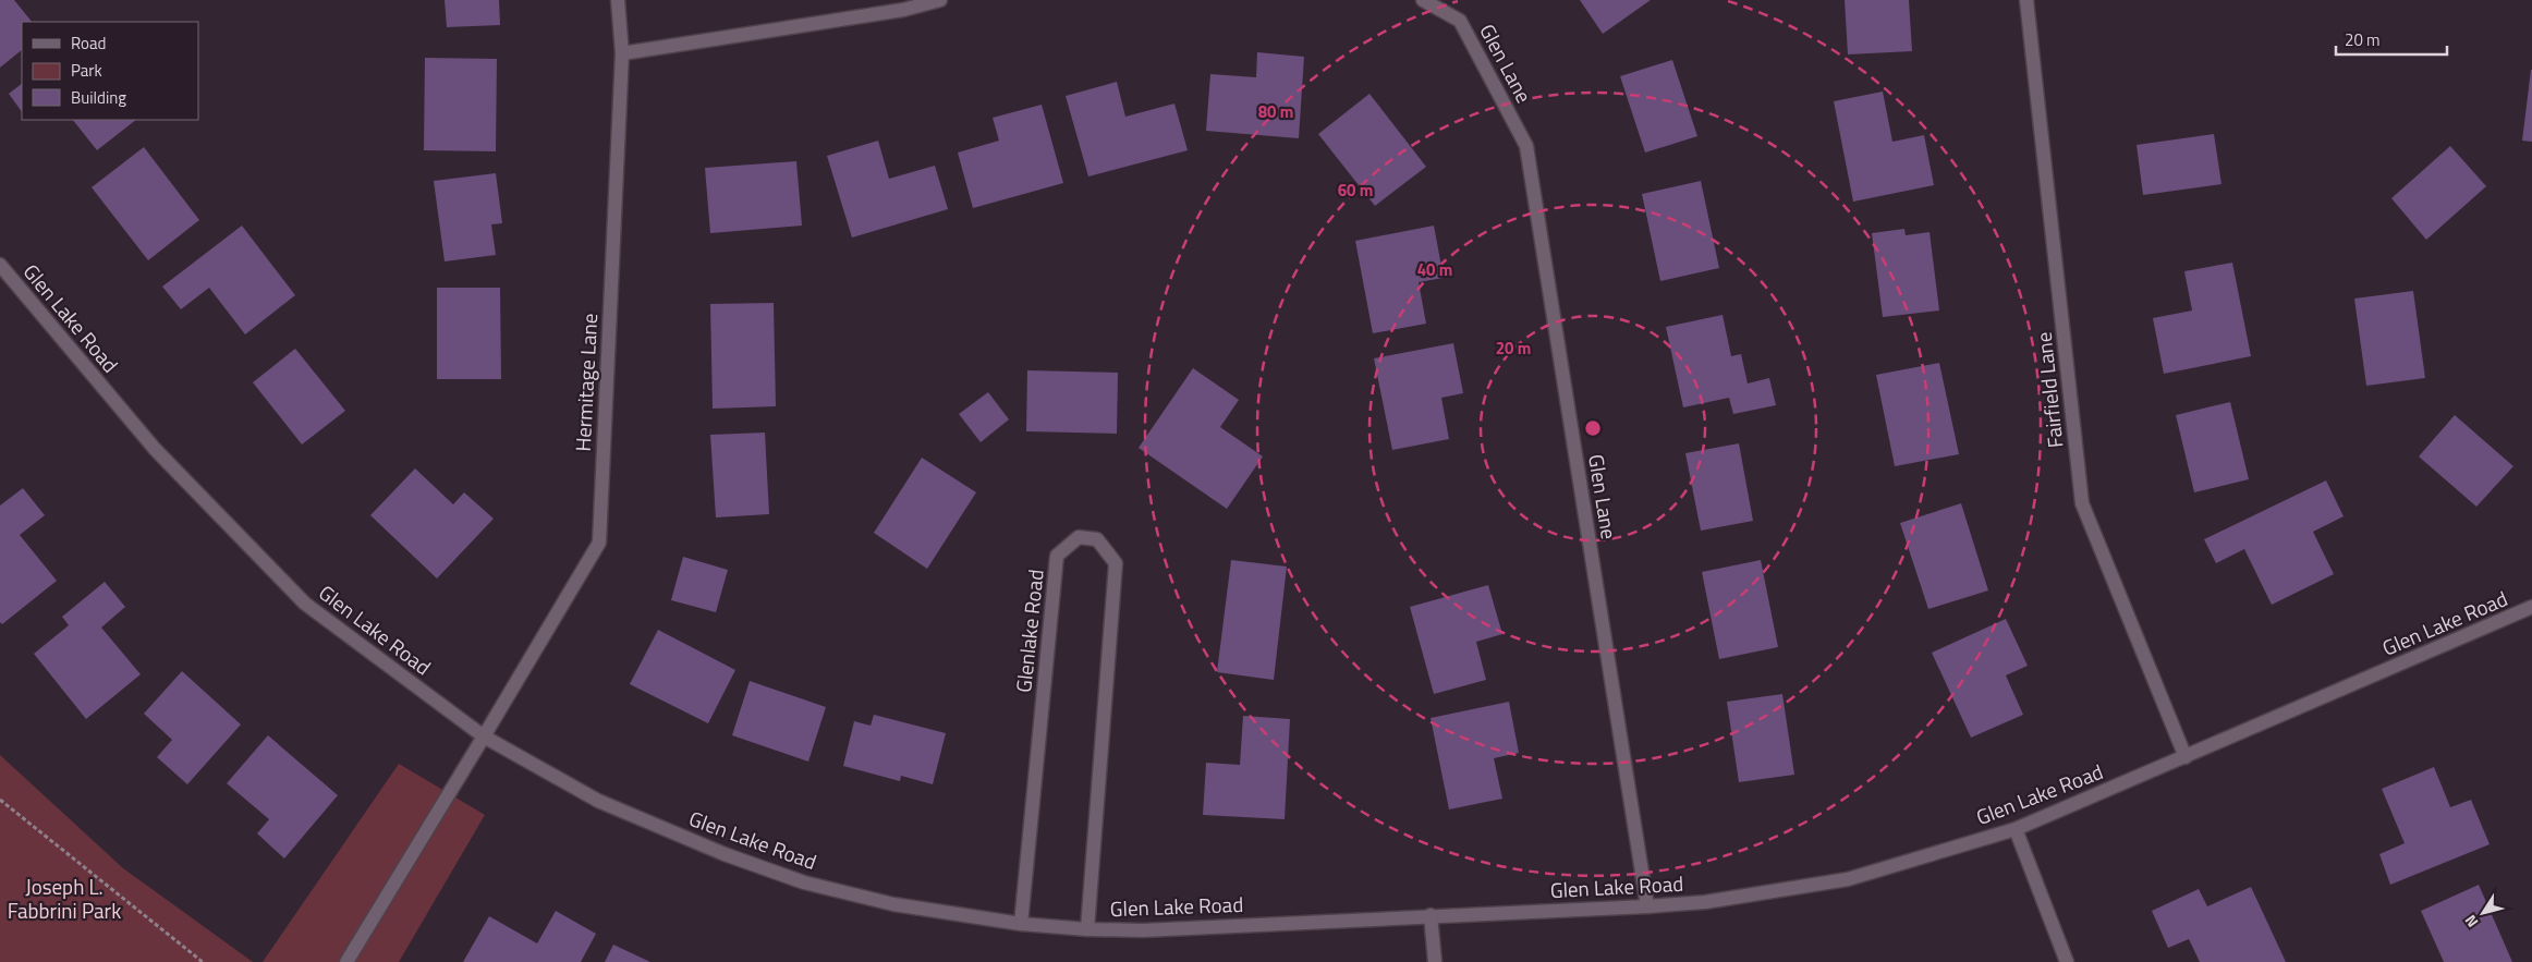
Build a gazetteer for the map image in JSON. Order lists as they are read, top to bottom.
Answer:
{
  "streets": {
    "street": [
      "Glen Lane",
      "Glen Lake Road",
      "Hermitage Lane",
      "Fairfield Lane",
      "Glenlake Road"
    ]
  },
  "crossings": [
    ["Glen Lane", "Glen Lake Road"],
    ["Glen Lake Road", "Hermitage Lane"],
    ["Glen Lake Road", "Fairfield Lane"],
    ["Glen Lake Road", "Glenlake Road"]
  ],
  "parks": ["Joseph L. Fabbrini Park"],
  "legend": ["Road", "Park", "Building"],
  "scale_bar": "20 m",
  "north": "bottom left",
  "rings": [
    "80 m",
    "60 m",
    "40 m",
    "20 m"
  ]
}
